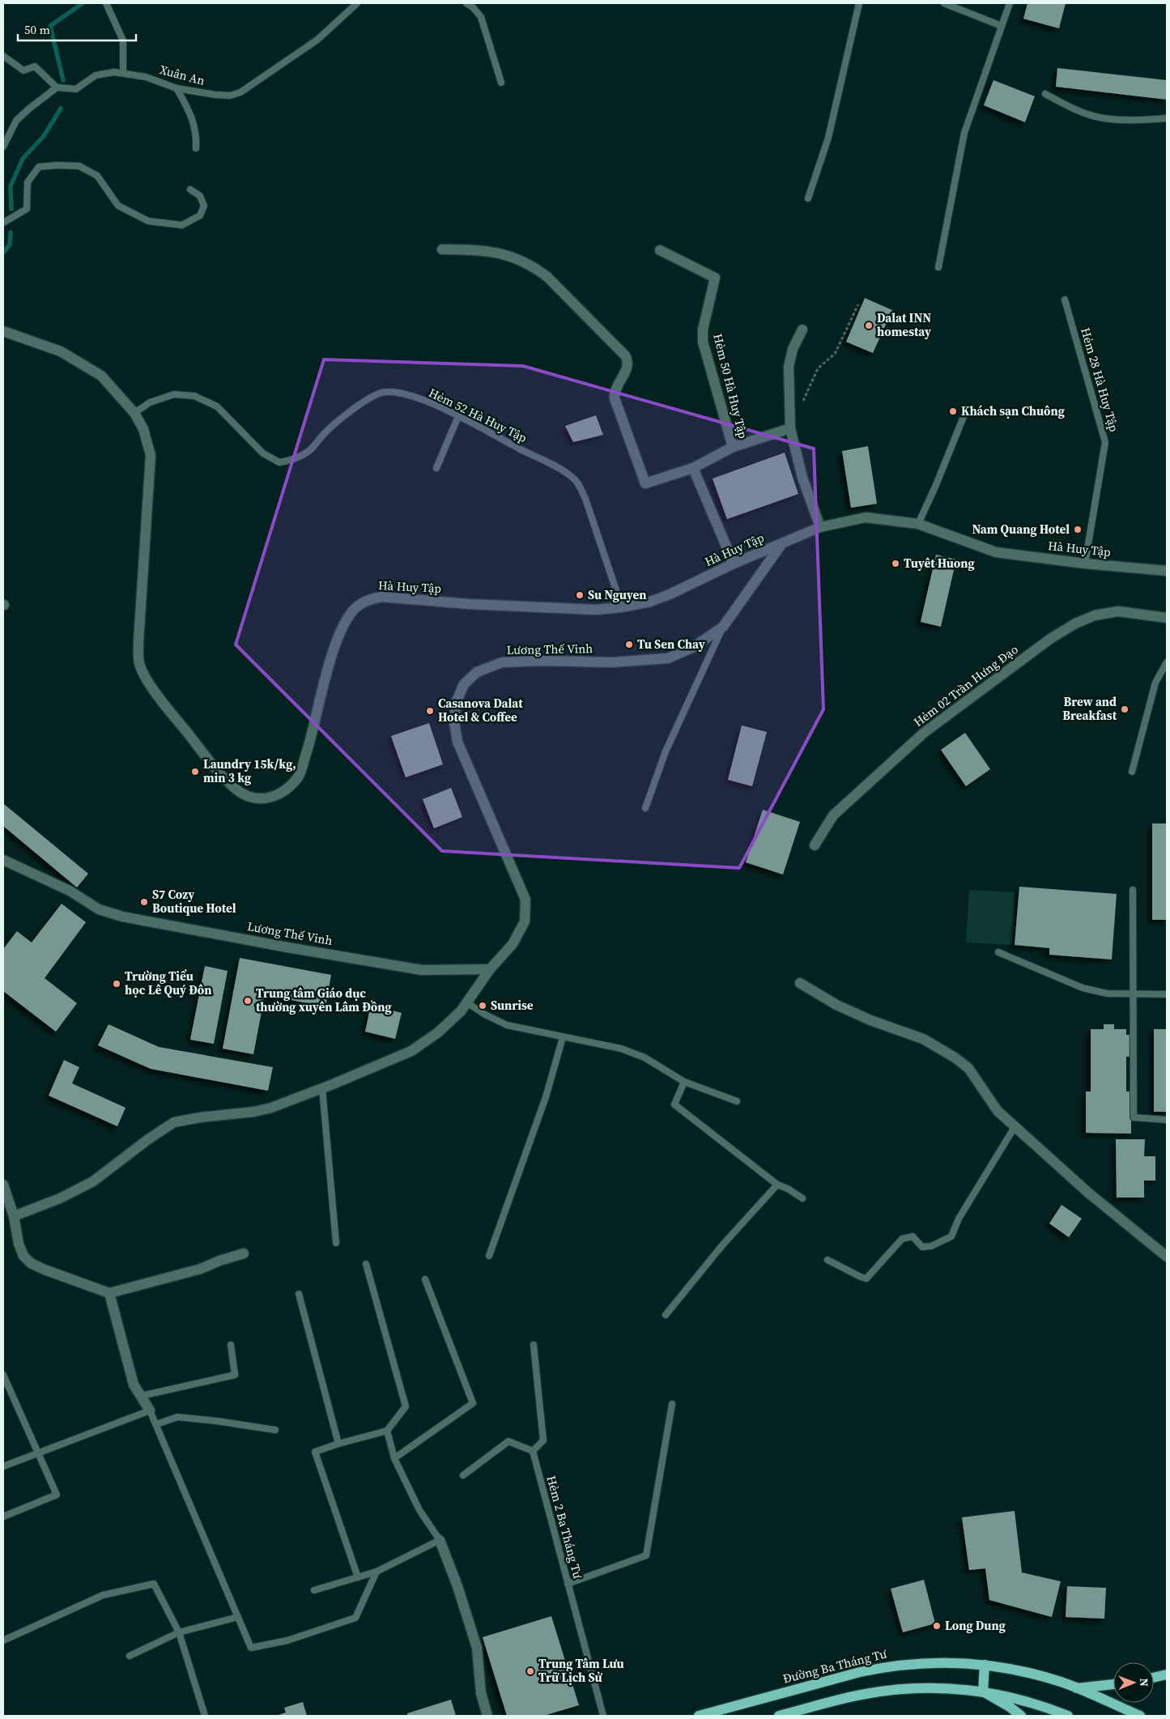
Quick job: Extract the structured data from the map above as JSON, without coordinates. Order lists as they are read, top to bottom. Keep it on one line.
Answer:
{"streets":{"main road":["Đường Ba Tháng Tư"],"street":["Hẻm 50 Hà Huy Tập","Hà Huy Tập","Lương Thế Vinh","Hẻm 02 Trần Hưng Đạo"],"lane":["Xuân An","Hẻm 28 Hà Huy Tập","Hẻm 52 Hà Huy Tập","Hẻm 2 Ba Tháng Tư"]},"crossings":[["Hẻm 28 Hà Huy Tập","Hà Huy Tập"],["Hẻm 52 Hà Huy Tập","Hà Huy Tập"],["Hà Huy Tập","Lương Thế Vinh"]],"places":["Dalat INN homestay","Khách sạn Chuông","Nam Quang Hotel","Tuyêt Huong","Su Nguyen","Tu Sen Chay","Brew and Breakfast","Casanova Dalat Hotel & Coffee","Laundry 15k/kg, min 3 kg","S7 Cozy Boutique Hotel","Trường Tiểu học Lê Quý Đôn","Trung tâm Giáo dục thường xuyên Lâm Đồng","Sunrise","Long Dung","Trung Tâm Lưu Trữ Lịch Sử"],"scale_bar":"50 m","north":"right"}
